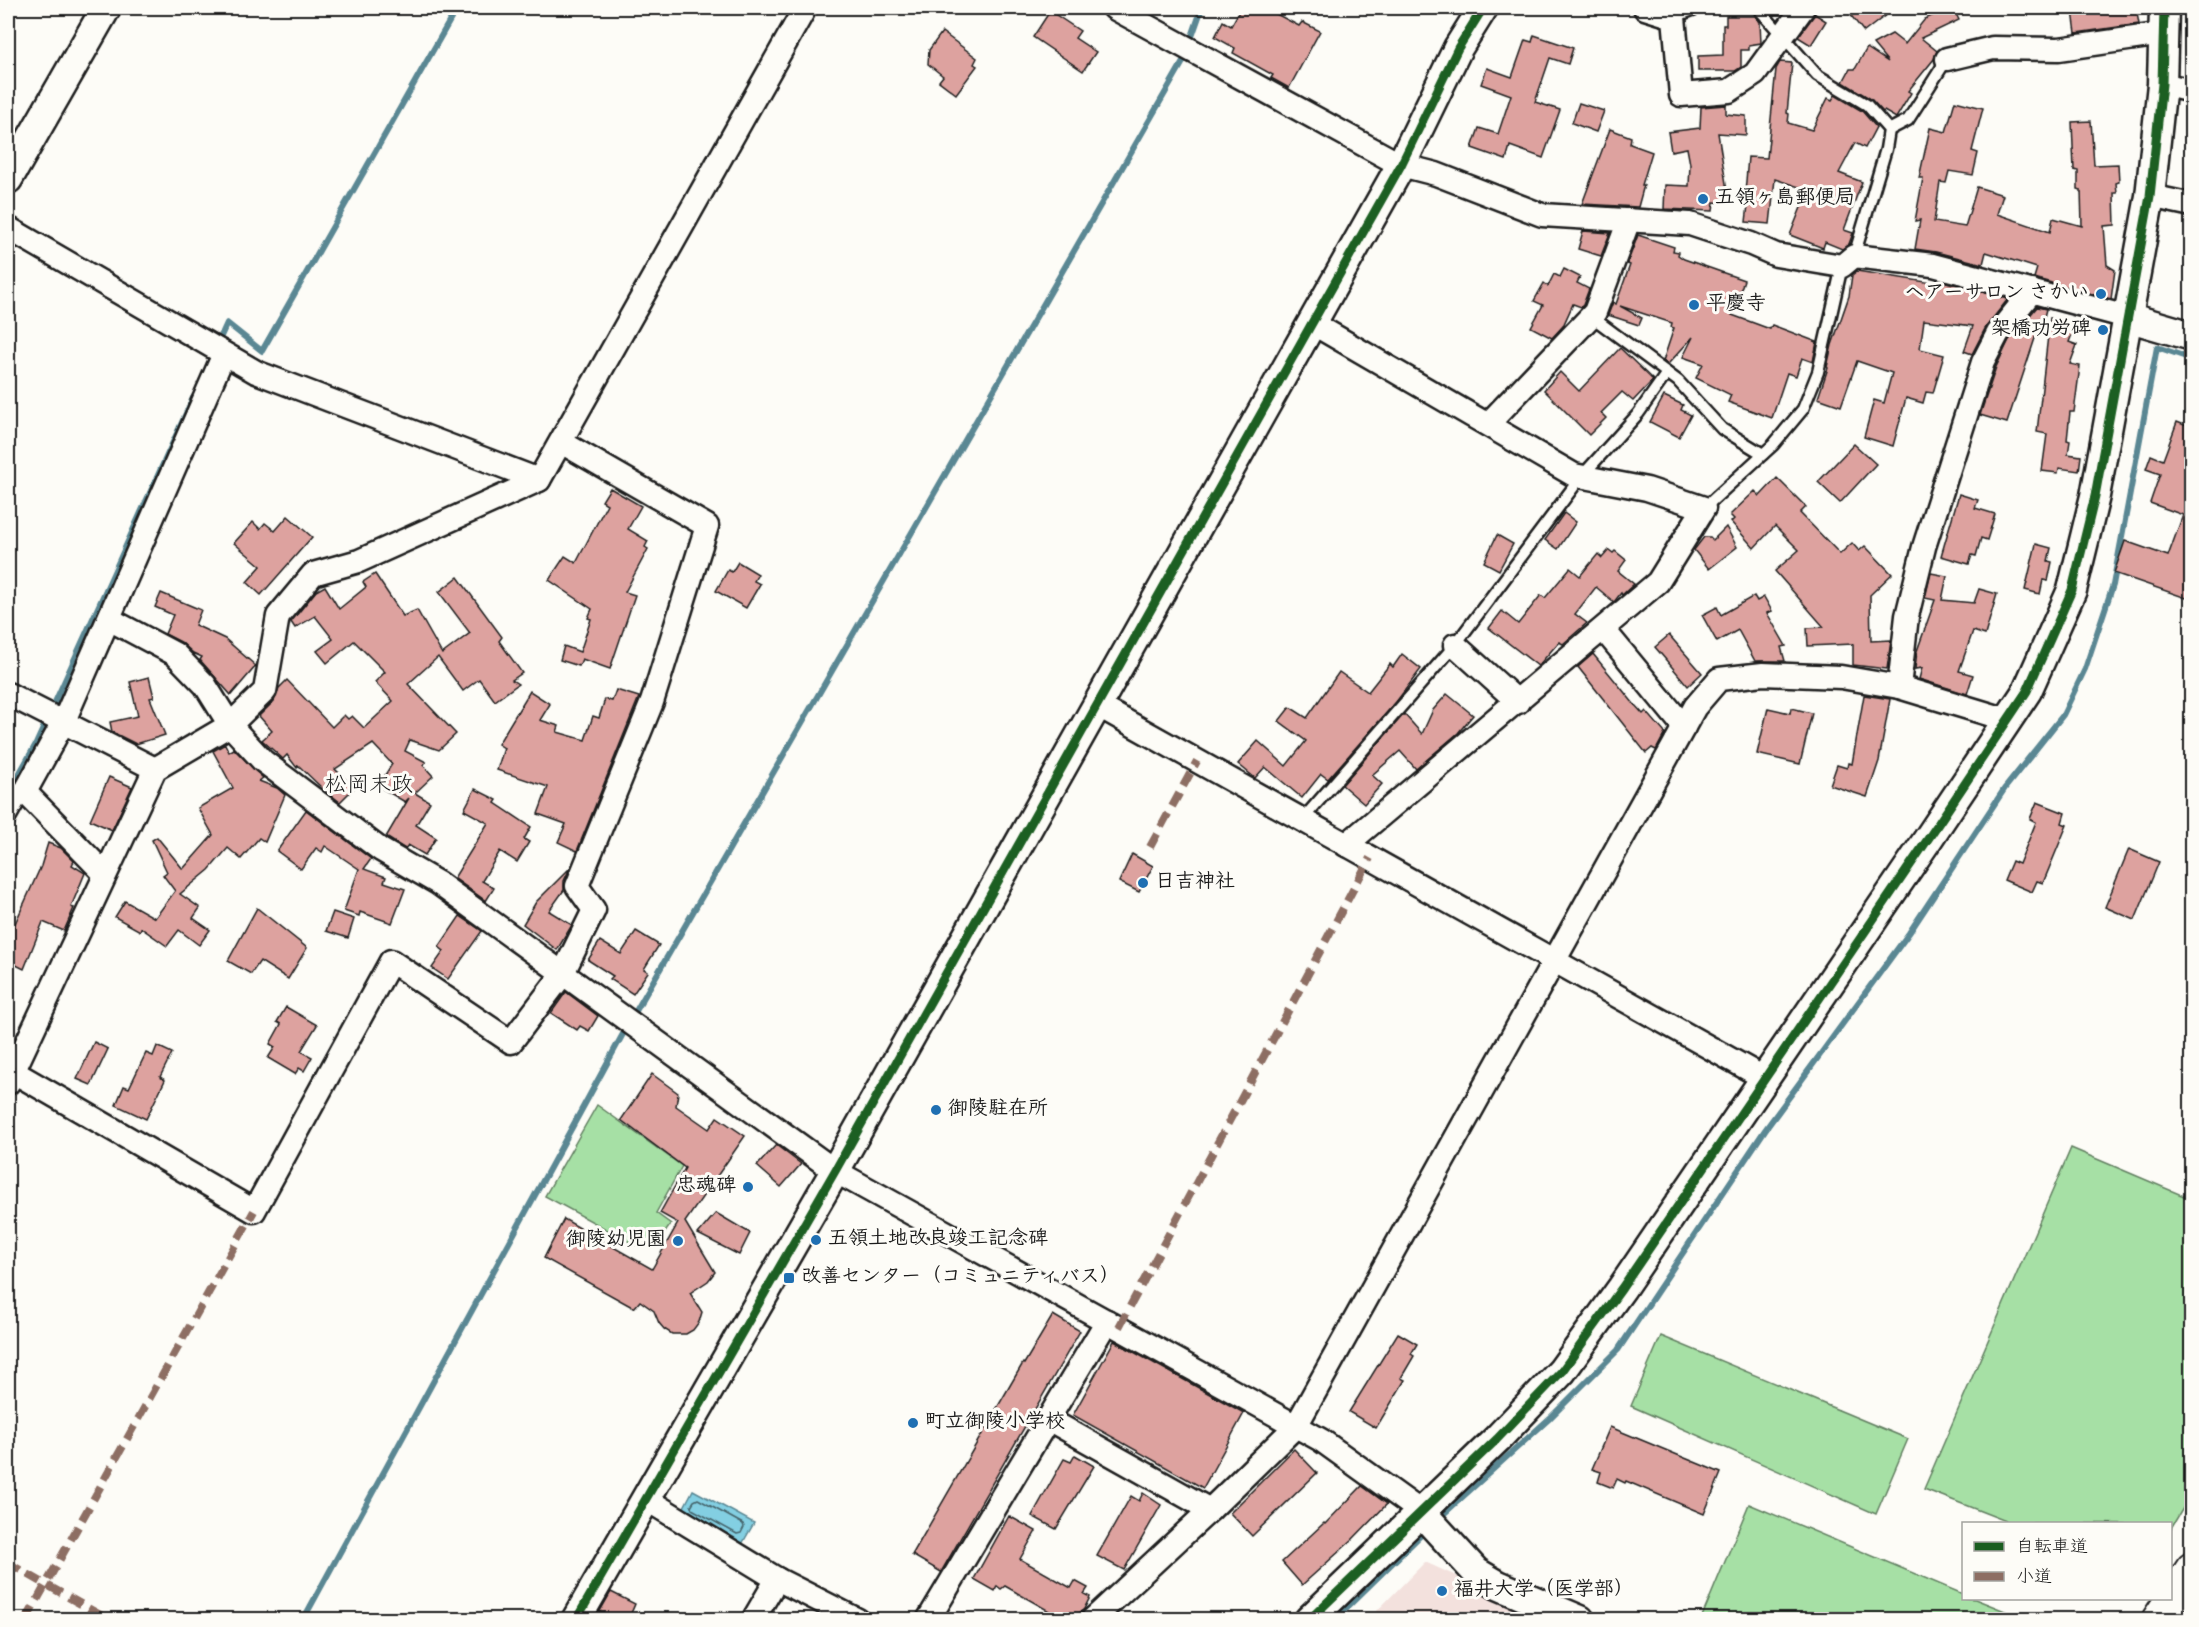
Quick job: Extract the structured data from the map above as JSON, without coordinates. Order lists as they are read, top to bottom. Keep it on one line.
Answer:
{"districts":["松岡末政"],"places":{"other":["五領ヶ島郵便局","ヘアーサロン さかい","平慶寺","架橋功労碑","日吉神社","御陵駐在所","忠魂碑","五領土地改良竣工記念碑","御陵幼児園","町立御陵小学校","福井大学（医学部）"],"transit":["改善センター（コミュニティバス）"]},"legend":["自転車道","小道"]}
